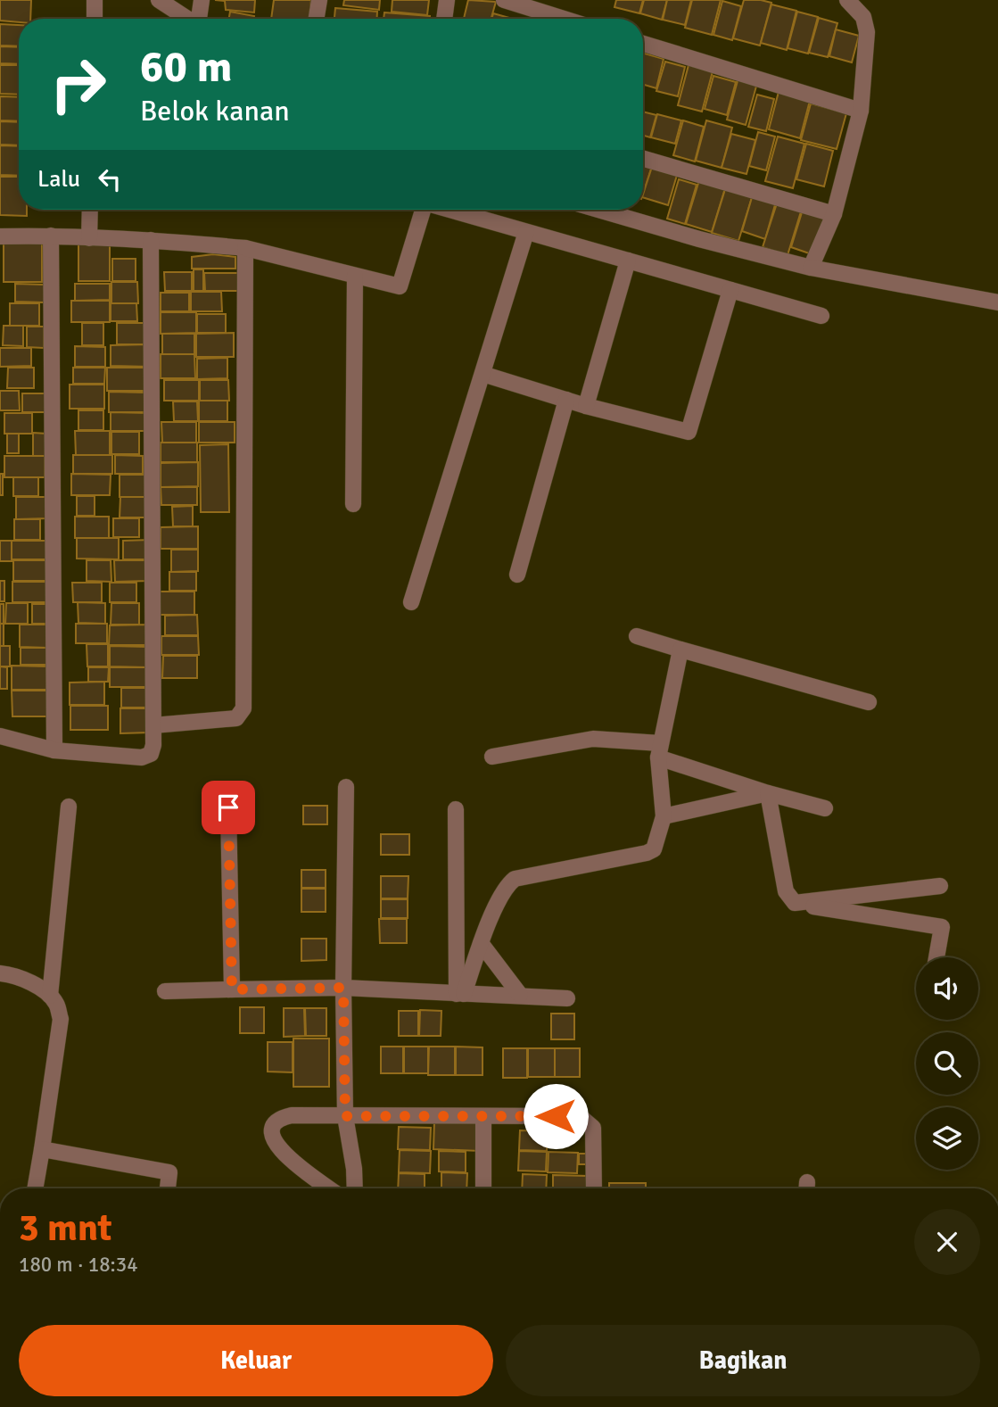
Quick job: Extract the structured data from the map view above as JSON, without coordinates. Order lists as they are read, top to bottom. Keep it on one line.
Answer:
{"page":{"turn":["60 m","Belok kanan"],"then":"Lalu","heading":["3 mnt","180 m · 18:34"],"buttons":["Keluar","Bagikan"]}}
